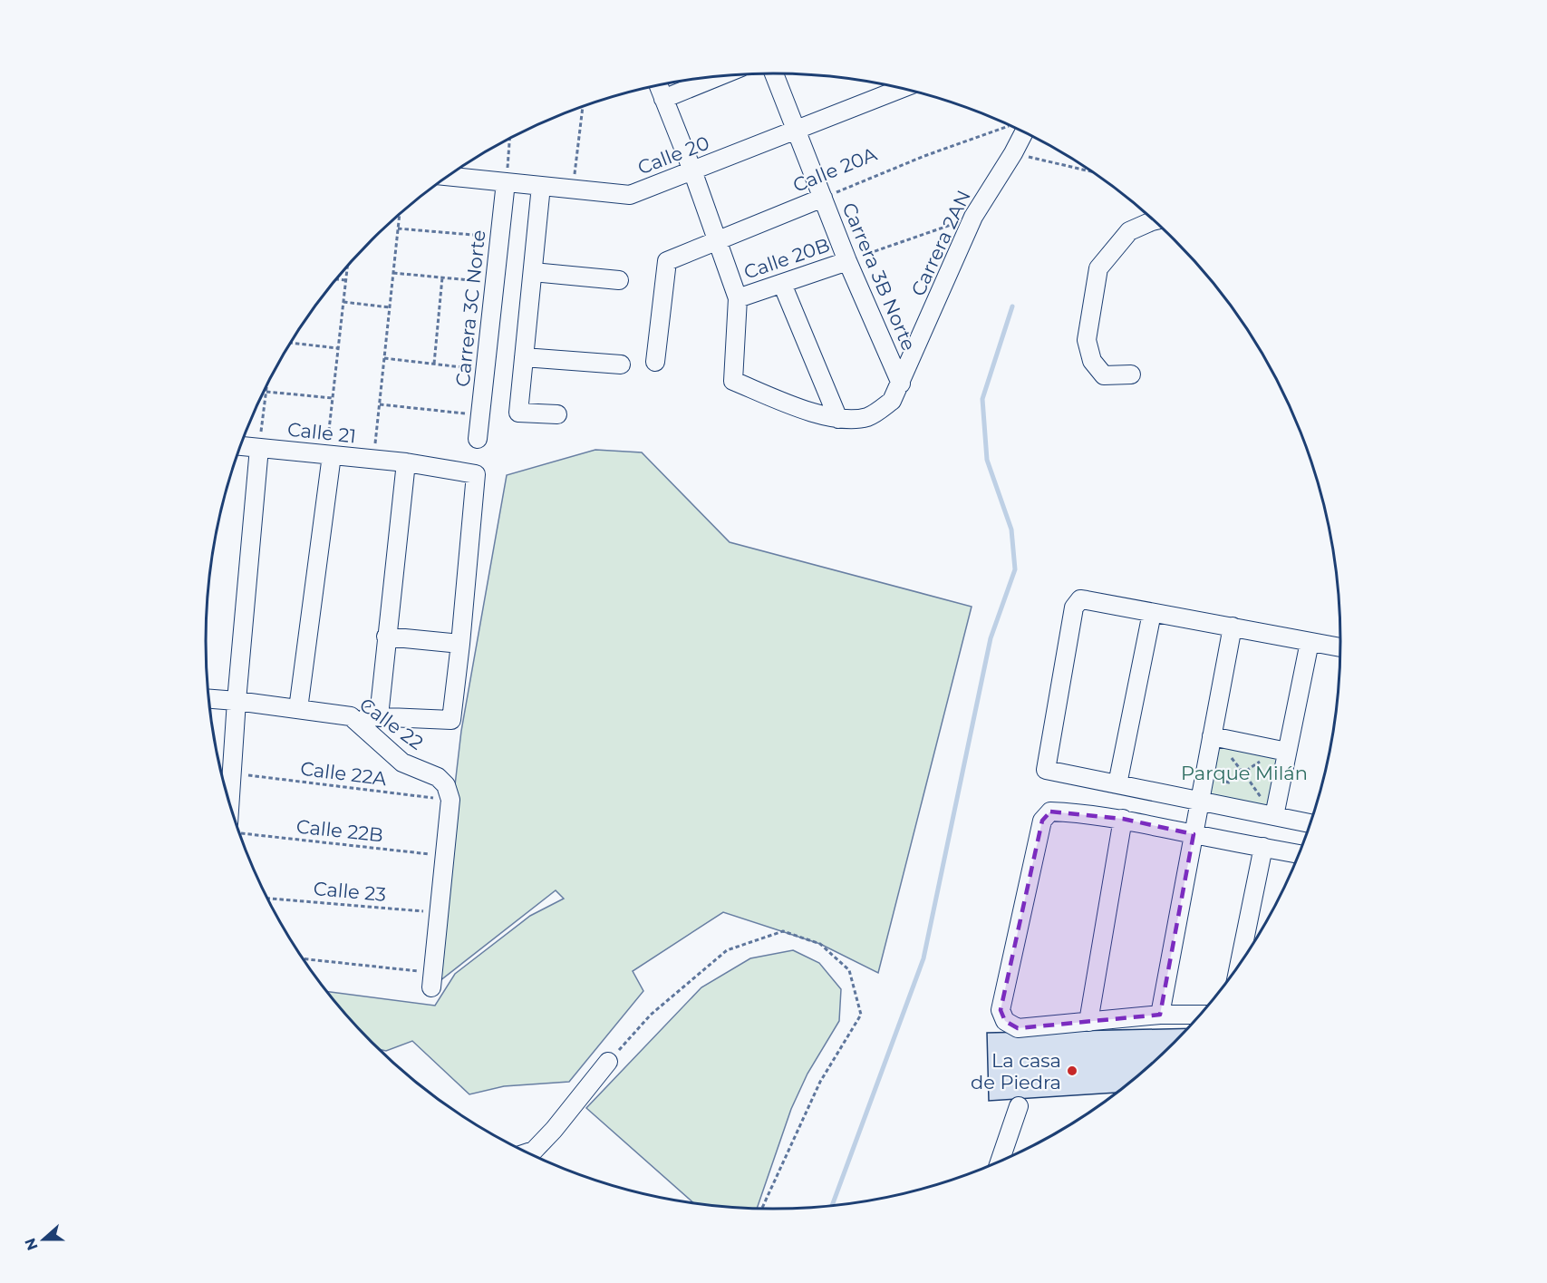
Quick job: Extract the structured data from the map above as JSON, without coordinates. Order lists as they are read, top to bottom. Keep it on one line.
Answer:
{"streets":{"street":["Calle 20","Calle 20A","Carrera 2AN","Calle 20B","Carrera 3B Norte","Carrera 3C Norte","Calle 21","Calle 22"],"path":["Calle 22A","Calle 22B","Calle 23"]},"crossings":[["Calle 20","Carrera 3B Norte"],["Calle 20","Carrera 3C Norte"],["Calle 20A","Carrera 3B Norte"],["Carrera 2AN","Calle 20B"],["Carrera 2AN","Carrera 3B Norte"],["Calle 20B","Carrera 3B Norte"],["Calle 22","Calle 22A"]],"parks":["Parque Milán"],"places":["La casa de Piedra"],"north":"left"}
